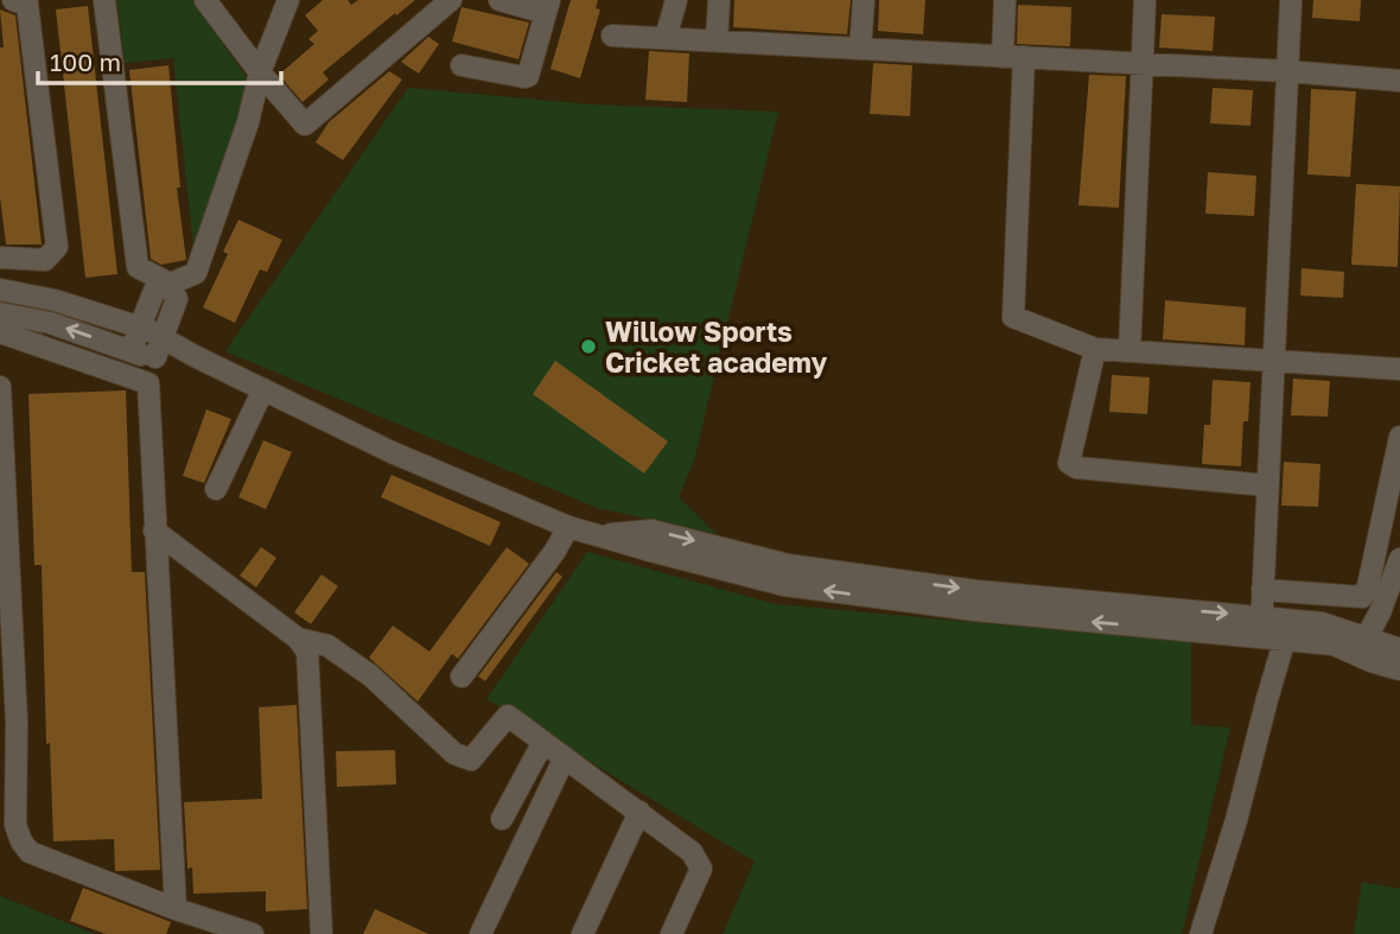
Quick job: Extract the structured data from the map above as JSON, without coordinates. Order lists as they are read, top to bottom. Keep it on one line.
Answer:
{"places":["Willow Sports Cricket academy"],"scale_bar":"100 m"}
